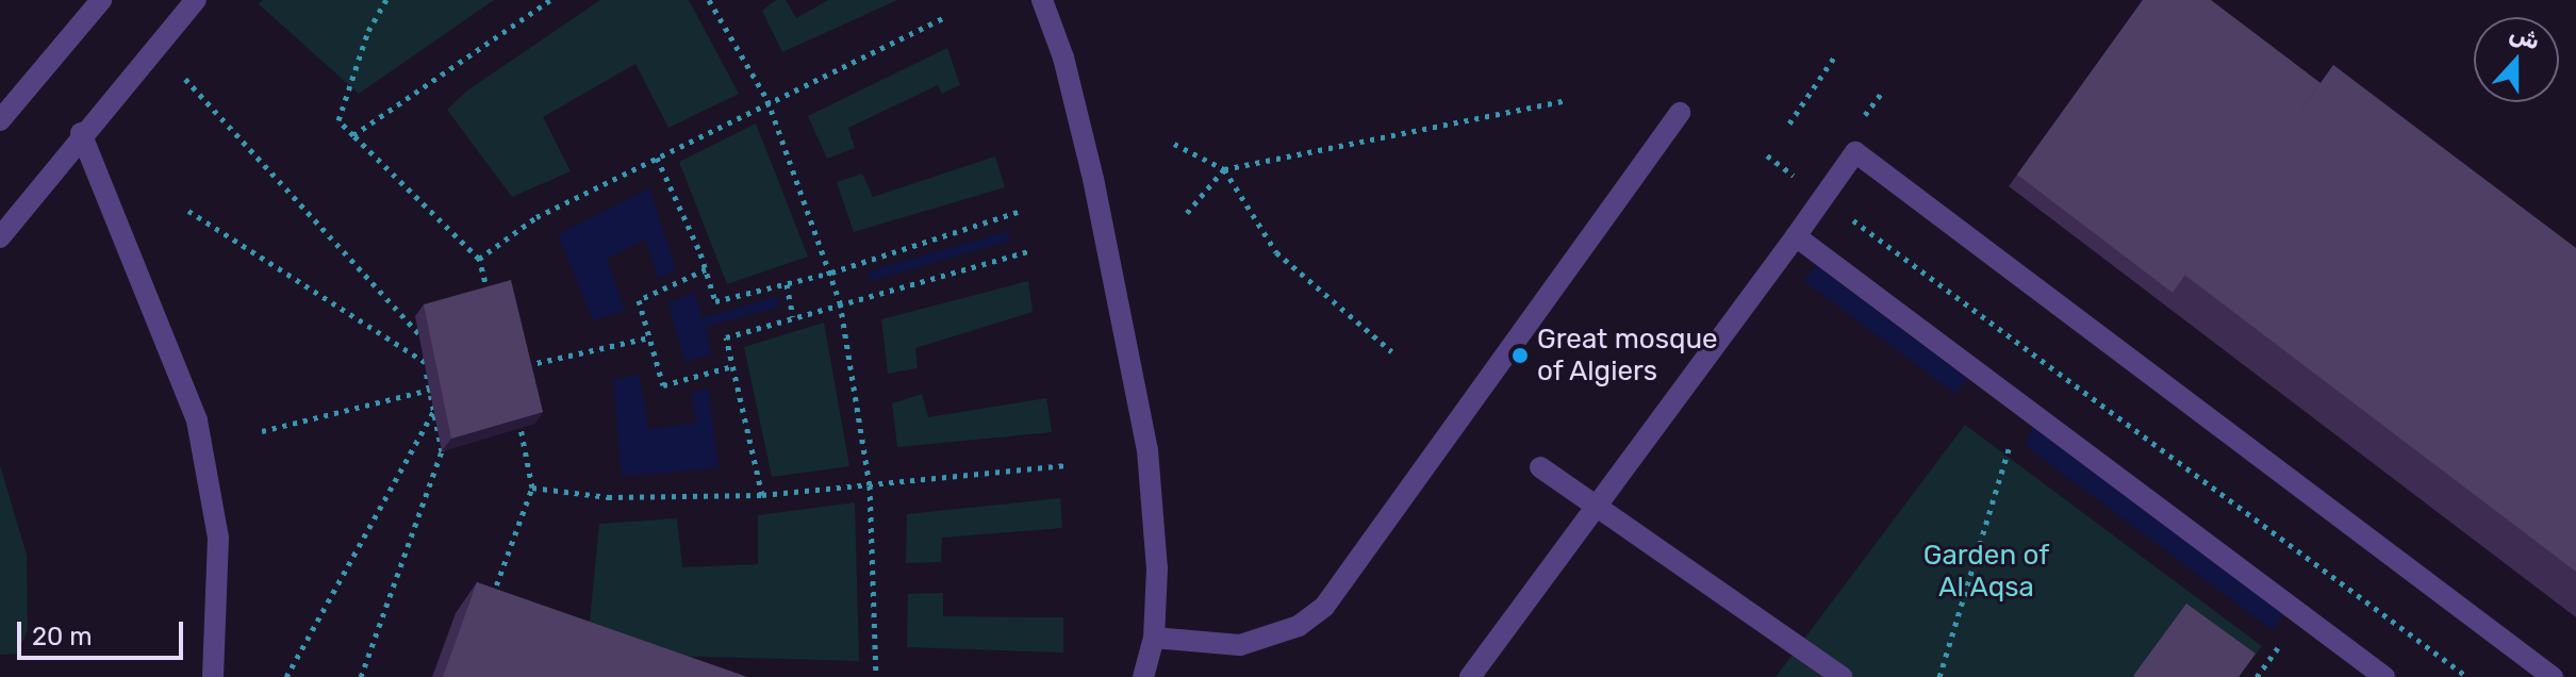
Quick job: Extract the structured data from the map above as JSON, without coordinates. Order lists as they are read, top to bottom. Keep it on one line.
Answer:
{"parks":["Garden of Al Aqsa"],"places":["Great mosque of Algiers"],"scale_bar":"20 m","north":"top"}
